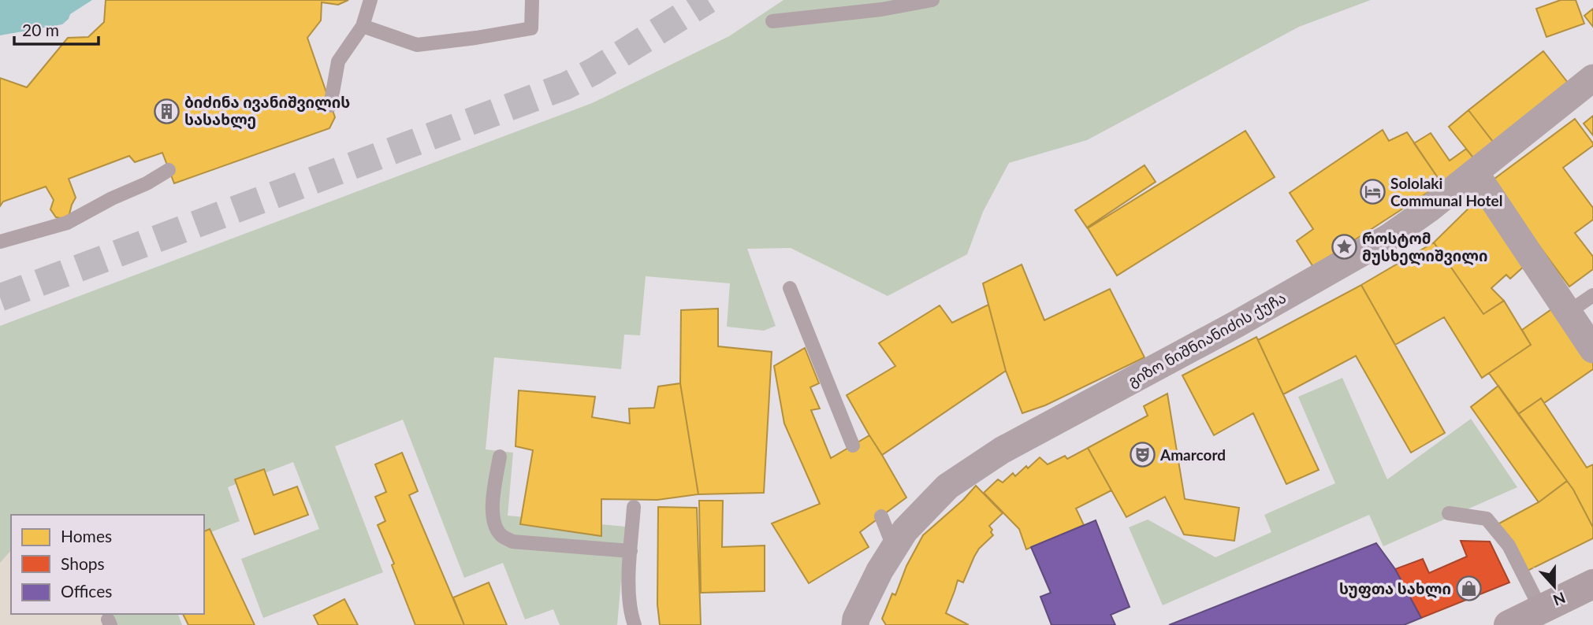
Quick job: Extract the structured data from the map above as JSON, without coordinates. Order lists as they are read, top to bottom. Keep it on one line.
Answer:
{"streets":{"street":["გიზო ნიშნიანიძის ქუჩა"]},"places":{"building":["ბიძინა ივანიშვილის სასახლე"],"hotel":["Sololaki Communal Hotel"],"place":["როსტომ მუსხელიშვილი"],"theatre":["Amarcord"],"shop":["სუფთა სახლი"]},"legend":["Homes","Shops","Offices"],"scale_bar":"20 m","north":"bottom"}
